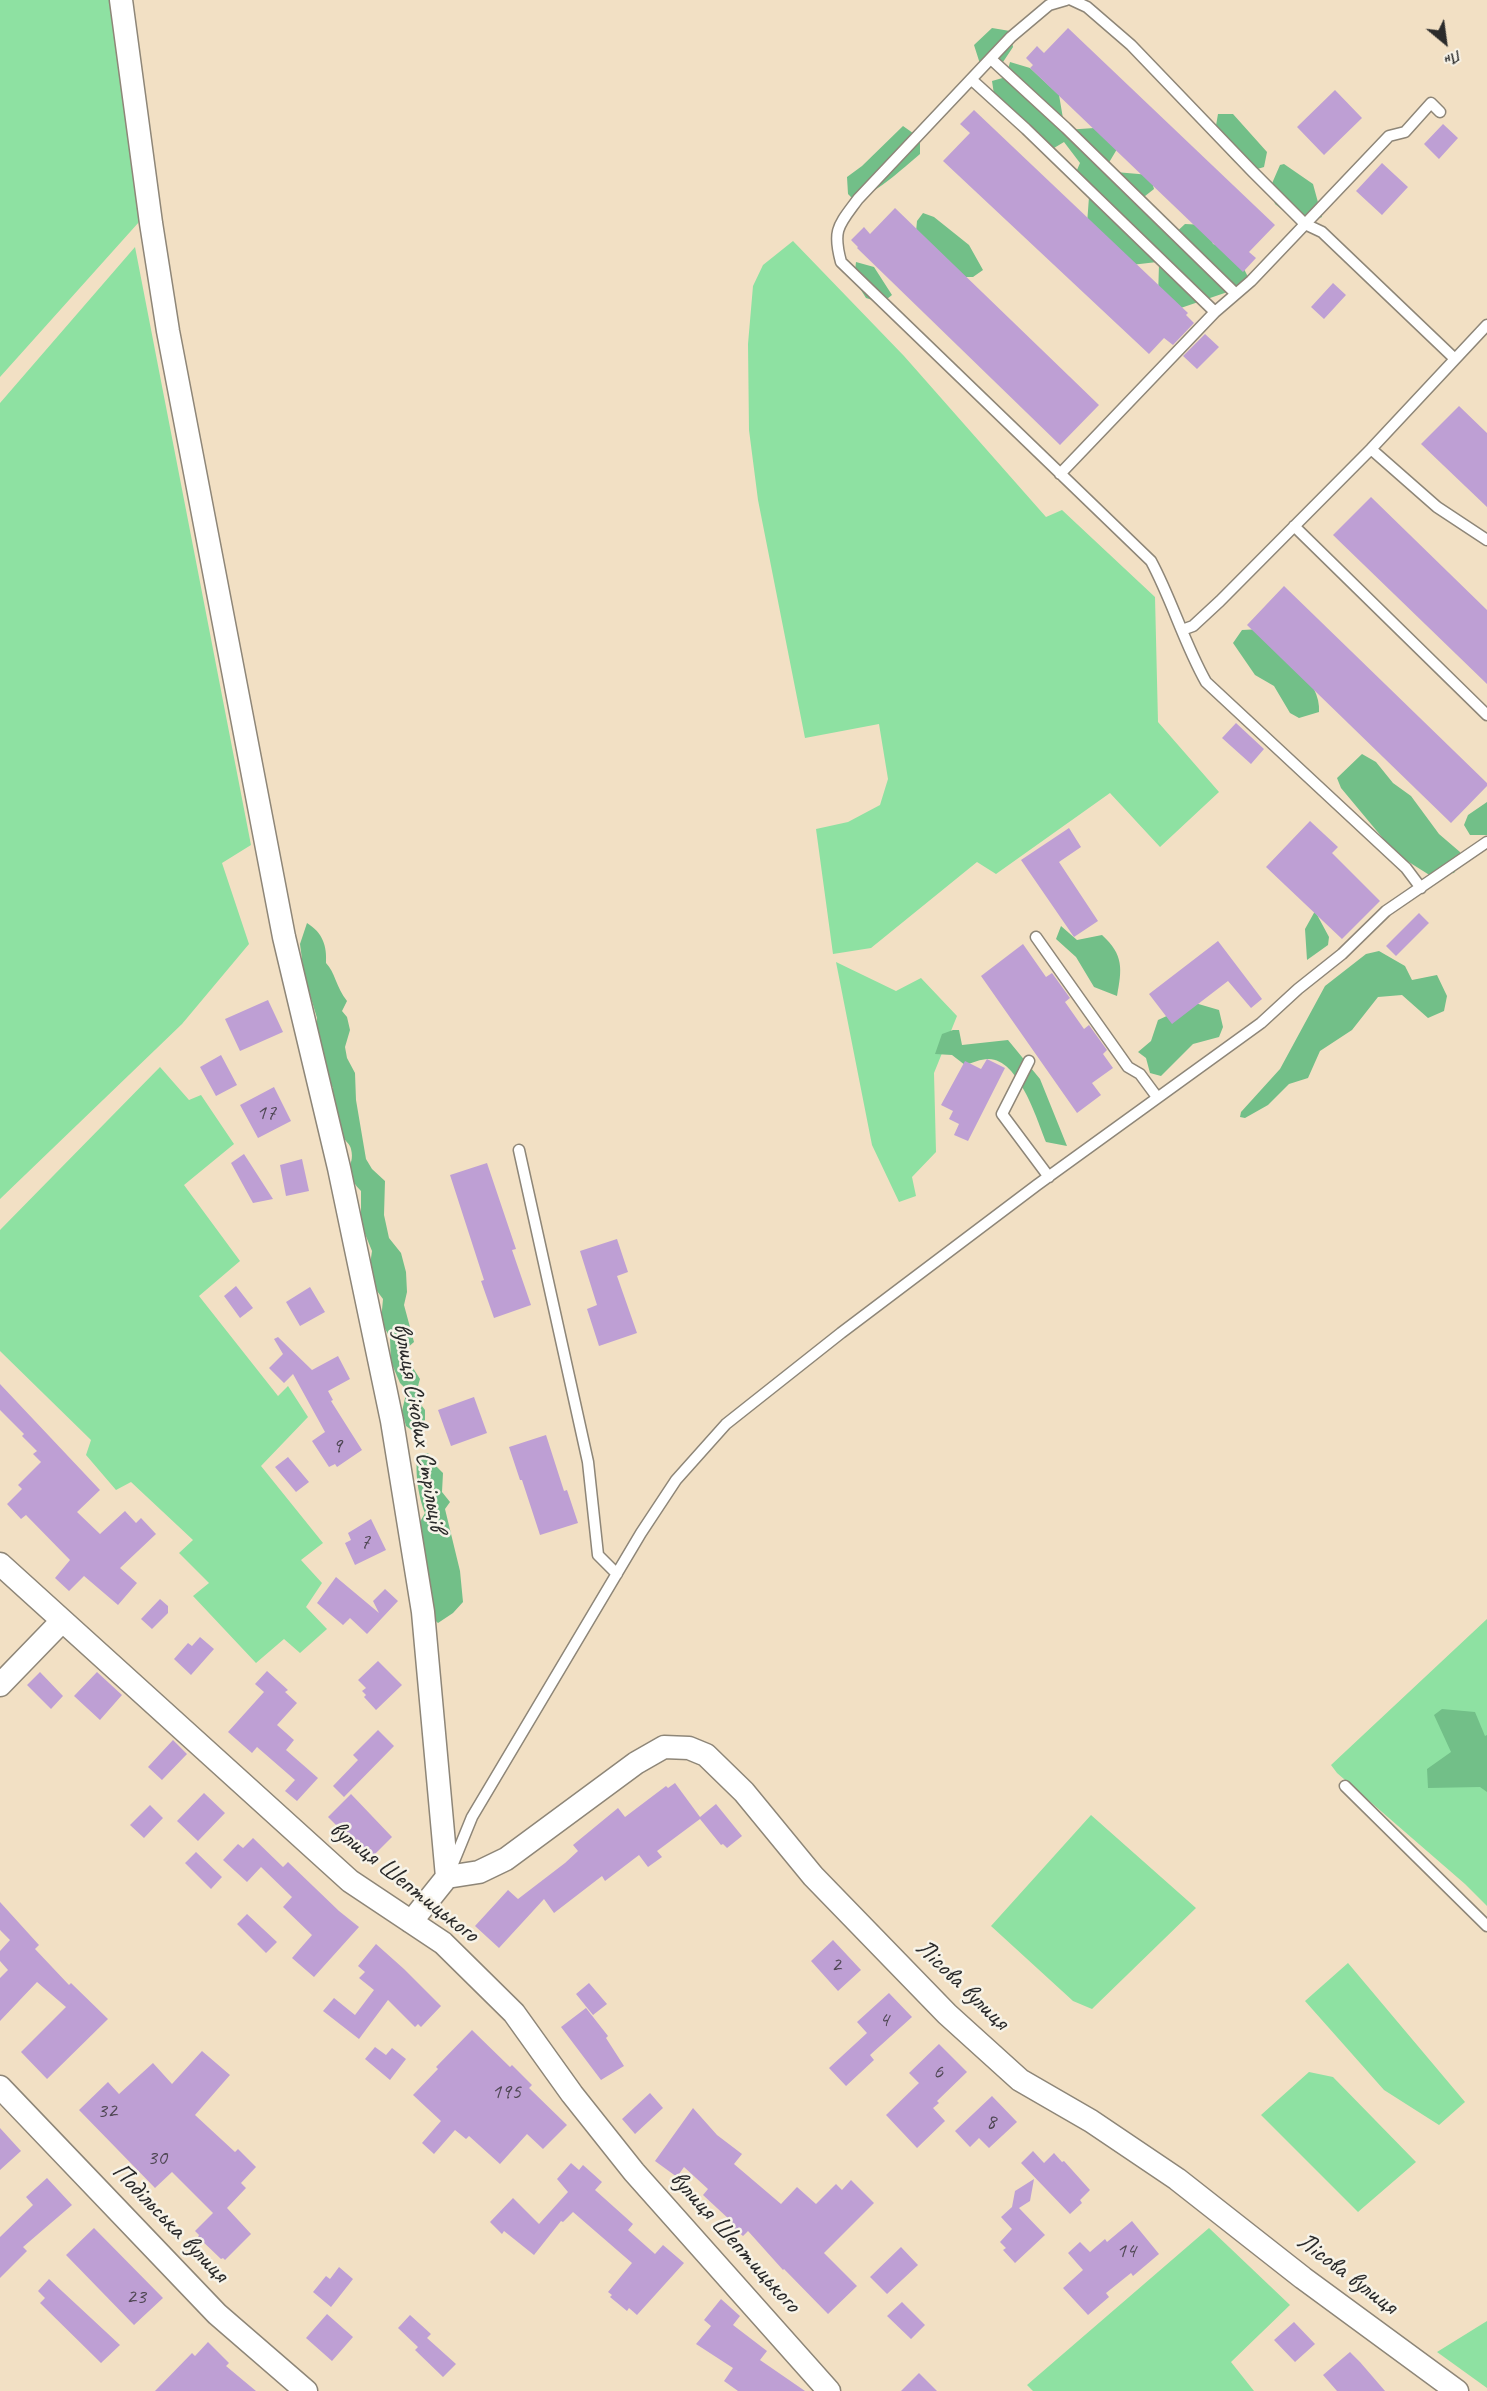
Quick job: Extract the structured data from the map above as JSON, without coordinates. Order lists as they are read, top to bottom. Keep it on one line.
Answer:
{"streets":{"street":["вулиця Січових Стрільців","вулиця Шептицького","Лісова вулиця","Подільська вулиця"]},"crossings":[["вулиця Січових Стрільців","Лісова вулиця"]],"house_numbers":["17","9","7","2","4","6","195","32","8","30","14","23"],"north":"bottom right"}
